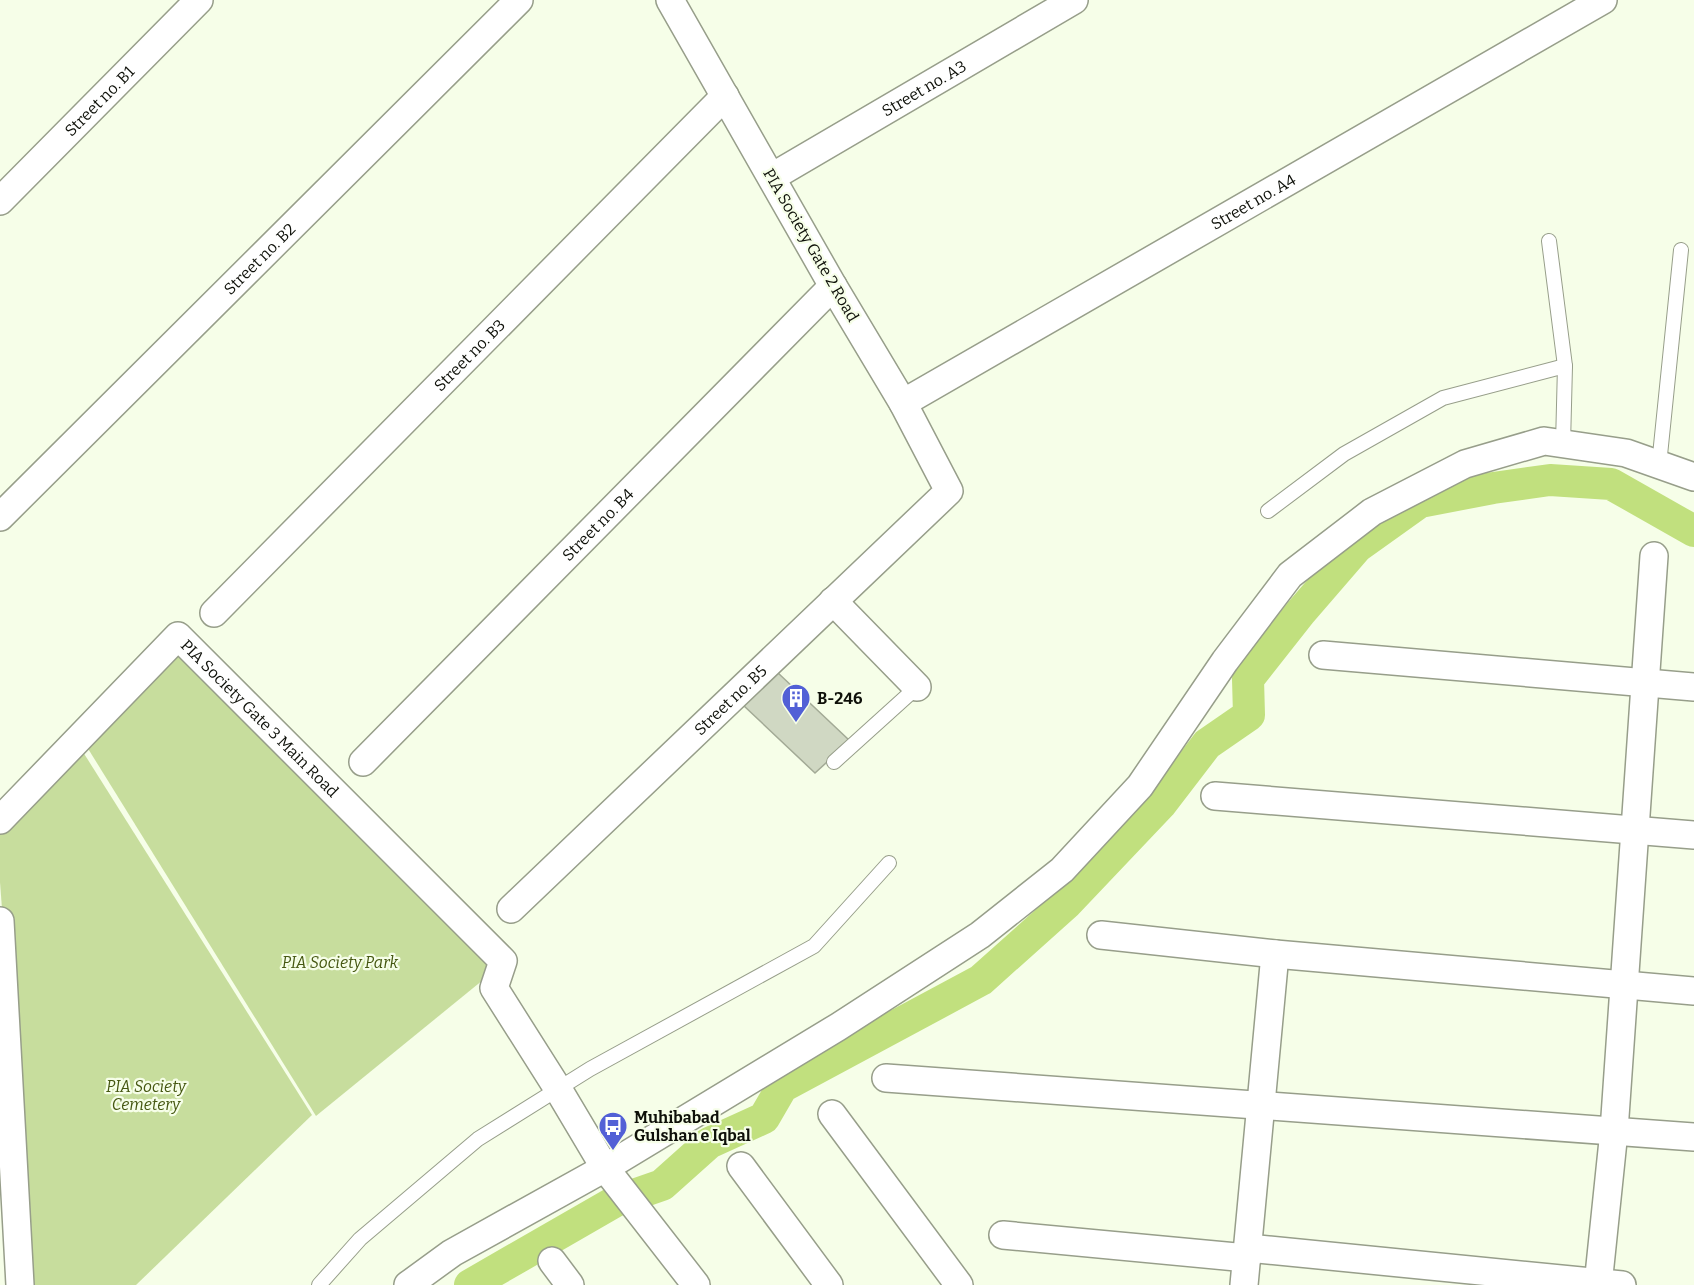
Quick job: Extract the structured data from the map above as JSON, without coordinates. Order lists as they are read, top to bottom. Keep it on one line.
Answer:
{"streets":{"street":["Street no. A3","Street no. B1","Street no. A4","PIA Society Gate 2 Road","Street no. B2","Street no. B3","Street no. B4","Street no. B5","PIA Society Gate 3 Main Road"]},"crossings":[["Street no. A3","PIA Society Gate 2 Road"],["Street no. A4","PIA Society Gate 2 Road"],["PIA Society Gate 2 Road","Street no. B3"],["PIA Society Gate 2 Road","Street no. B4"],["PIA Society Gate 2 Road","Street no. B5"]],"parks":["PIA Society Park","PIA Society Cemetery"],"places":{"building":["B-246"],"bus stop":["Muhibabad Gulshan e Iqbal"]}}
